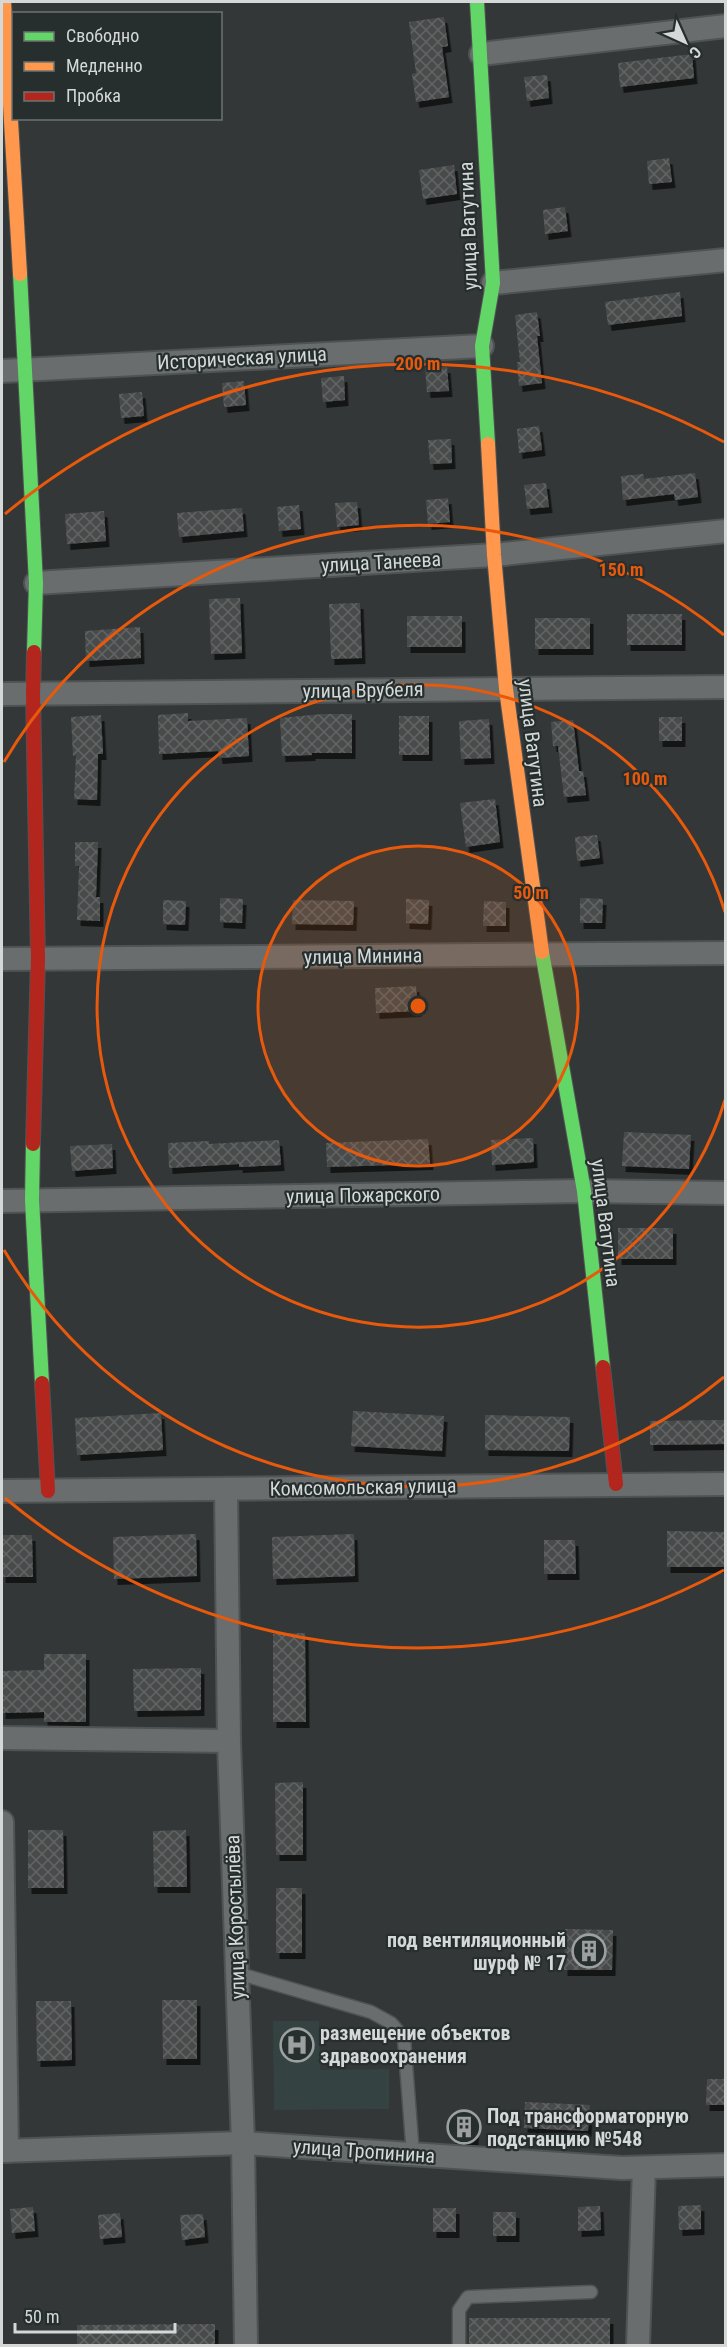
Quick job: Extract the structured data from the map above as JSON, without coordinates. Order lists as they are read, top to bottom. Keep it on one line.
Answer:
{"streets":{"street":["улица Ватутина","Историческая улица","улица Танеева","улица Врубеля","улица Минина","улица Пожарского","Комсомольская улица","улица Коростылёва","улица Тропинина"]},"crossings":[["улица Ватутина","Историческая улица"],["улица Ватутина","улица Танеева"],["улица Ватутина","улица Врубеля"],["улица Ватутина","улица Минина"],["улица Ватутина","улица Пожарского"],["улица Ватутина","Комсомольская улица"],["Комсомольская улица","улица Коростылёва"],["улица Коростылёва","улица Тропинина"]],"places":{"building":["под вентиляционный шурф № 17","Под трансформаторную подстанцию №548"],"hospital":["размещение объектов здравоохранения"]},"legend":["Свободно","Медленно","Пробка"],"scale_bar":"50 m","north":"bottom right","rings":["200 m","150 m","100 m","50 m"]}
